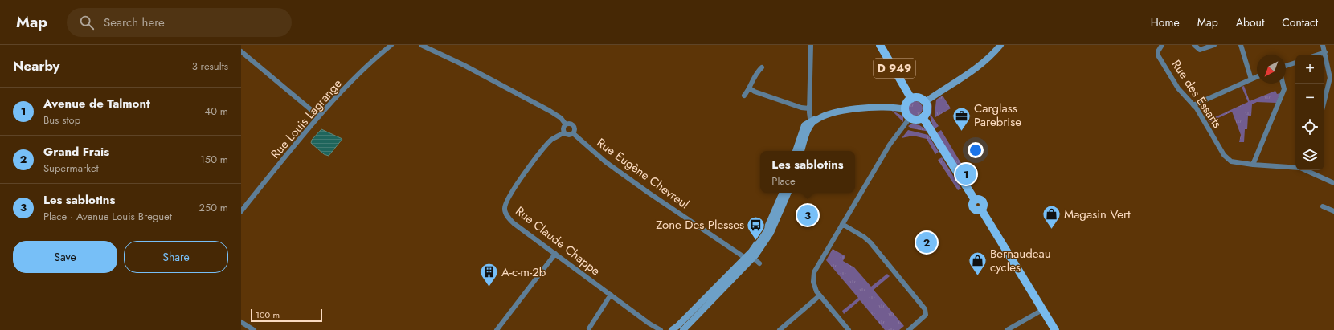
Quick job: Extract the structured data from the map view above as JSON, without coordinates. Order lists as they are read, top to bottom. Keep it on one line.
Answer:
{"streets":{"main road":["D 949"],"street":["Rue des Essarts","Rue Louis Lagrange","Rue Eugène Chevreul","Rue Claude Chappe"]},"crossings":[["Rue Eugène Chevreul","Rue Claude Chappe"]],"places":{"office":["Carglass Parebrise"],"shop":["Magasin Vert","Bernaudeau cycles"],"bus stop":["Zone Des Plesses"],"building":["A-c-m-2b"]},"scale_bar":"100 m","north":"bottom left","page":{"header":"Map","search":"Search here","nav":["Home","Map","About","Contact"],"heading":["Nearby","3 results"],"map_buttons":["+","−"],"list":[{"mark":"1","name":"Avenue de Talmont","note":"Bus stop","value":"40 m"},{"mark":"2","name":"Grand Frais","note":"Supermarket","value":"150 m"},{"mark":"3","name":"Les sablotins","note":"Place · Avenue Louis Breguet","value":"250 m"}],"popup":["Les sablotins","Place"],"pins":["1","3","2"],"buttons":["Save","Share"],"scale":"100 m"}}
